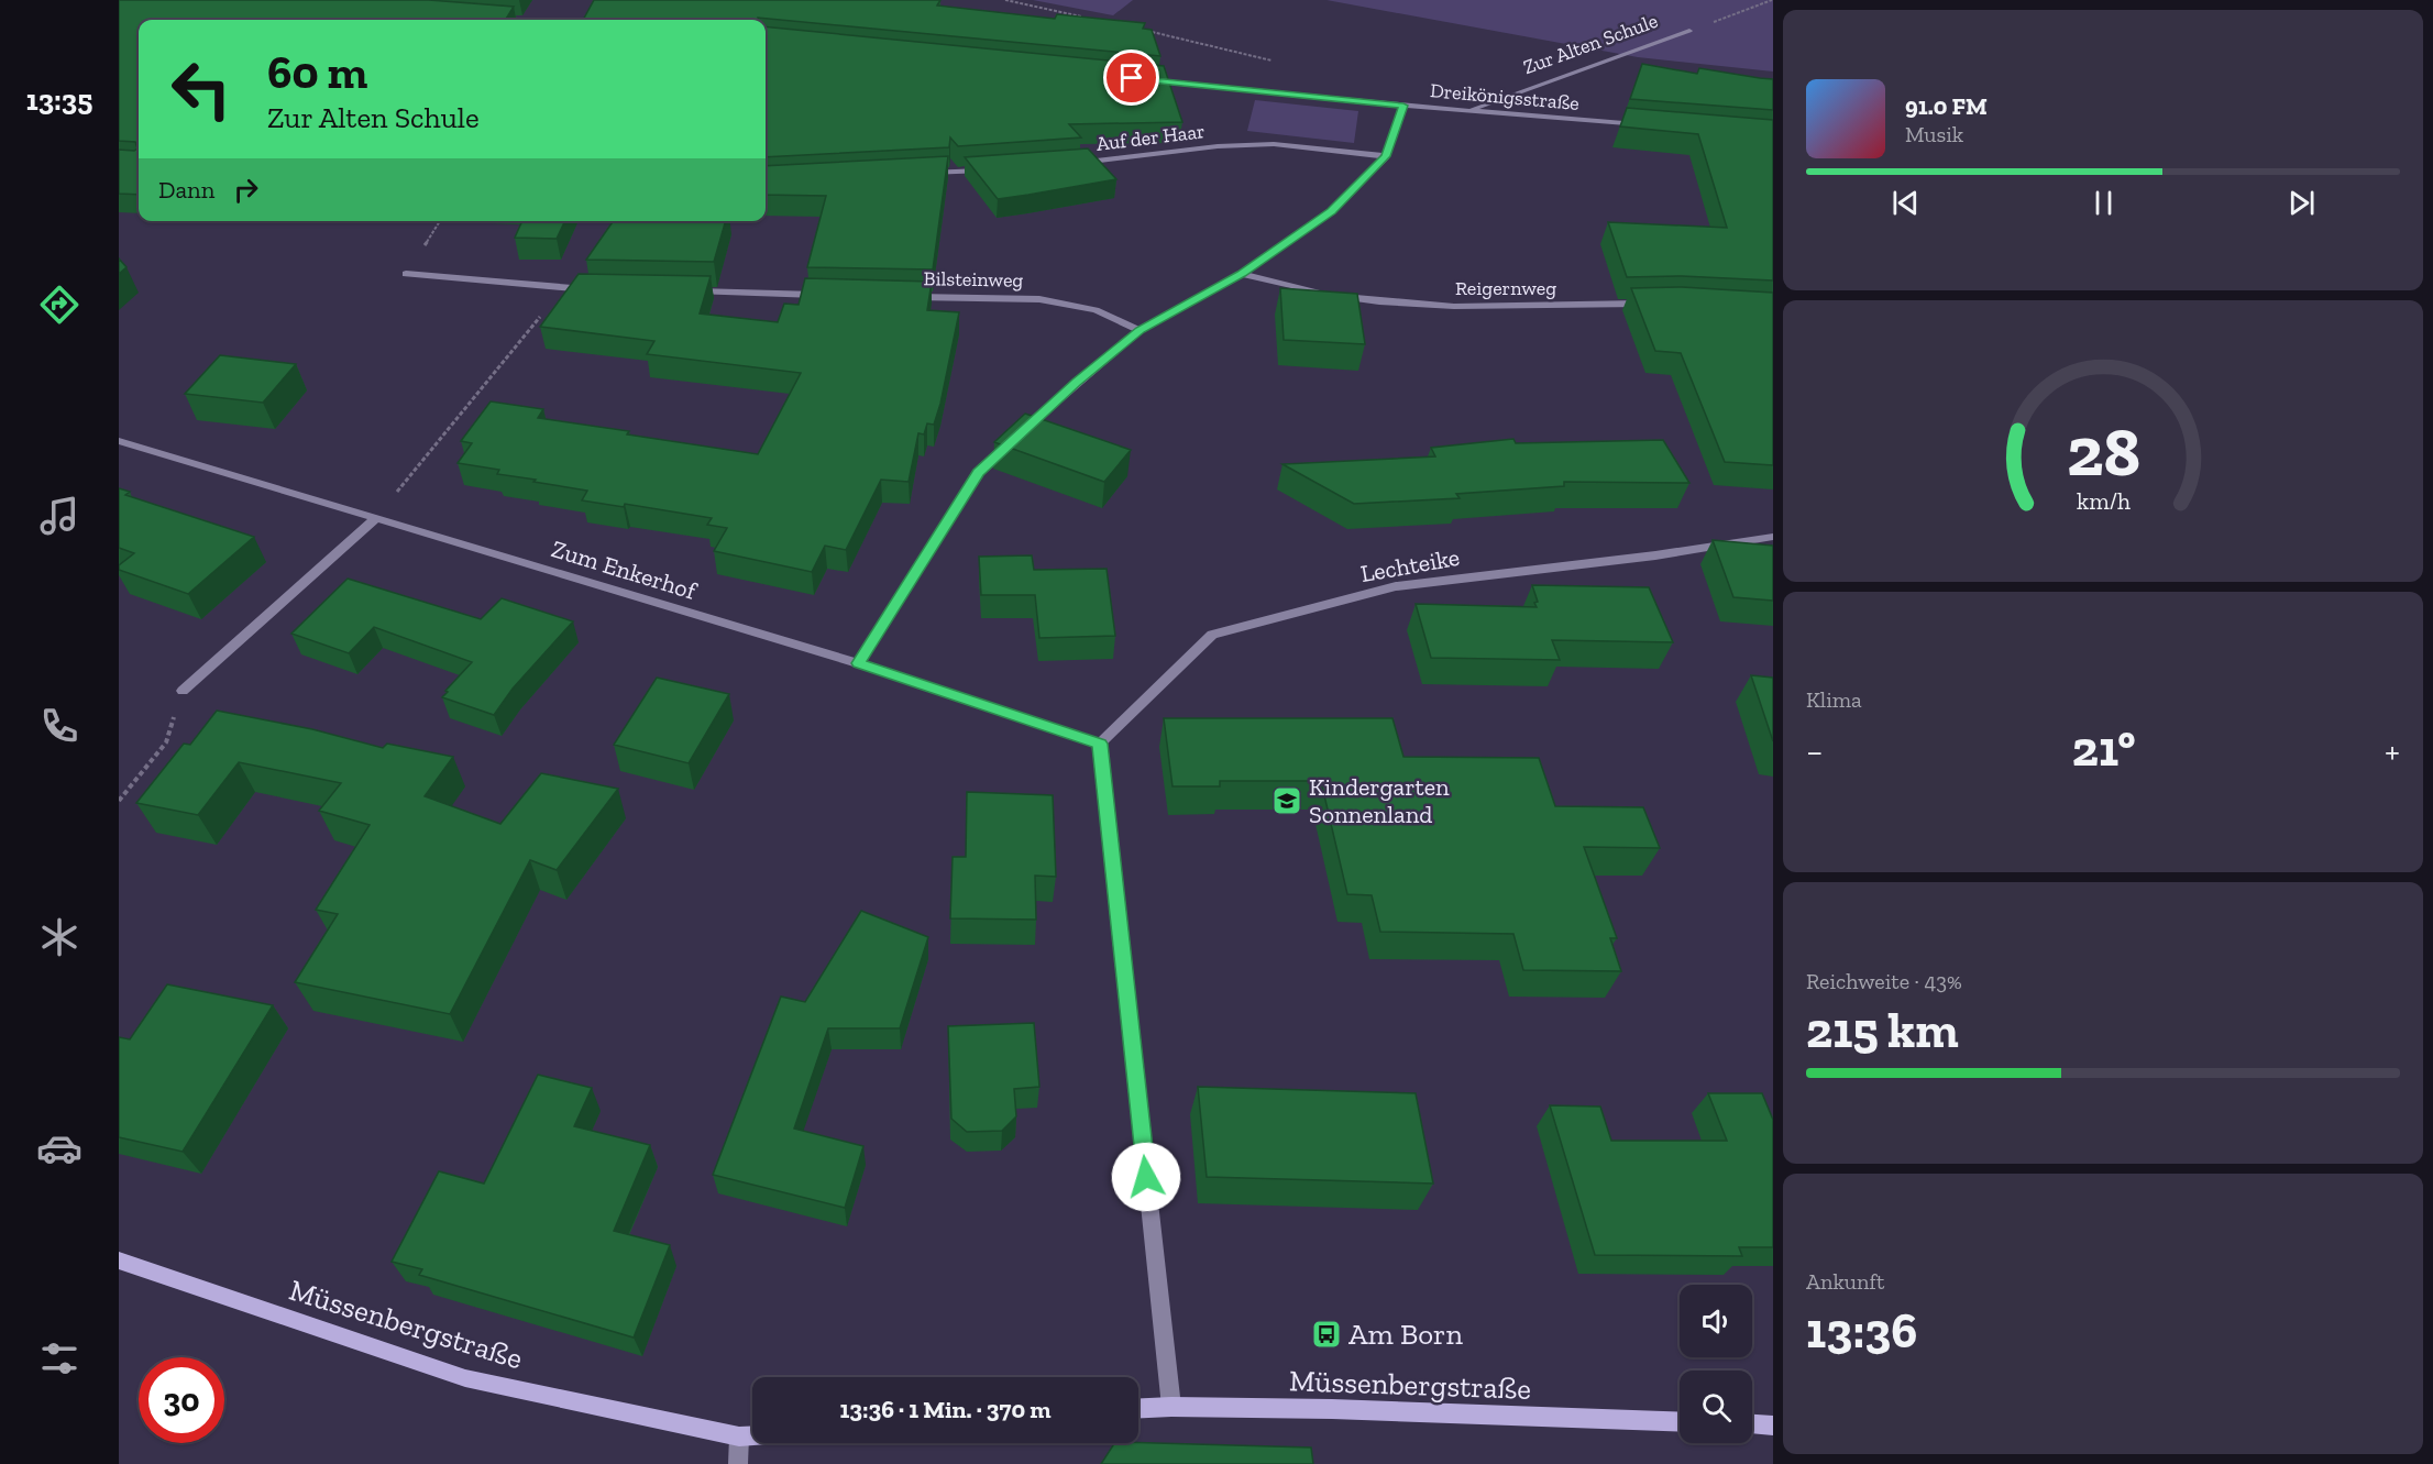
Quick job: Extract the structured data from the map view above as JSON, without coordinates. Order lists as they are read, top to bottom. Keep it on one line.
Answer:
{"streets":{"main road":["Müssenbergstraße"],"street":["Zur Alten Schule","Dreikönigsstraße","Auf der Haar","Bilsteinweg","Reigernweg","Lechteike","Zum Enkerhof"]},"crossings":[["Zur Alten Schule","Dreikönigsstraße"]],"places":{"school or university":["Kindergarten Sonnenland"],"bus stop":["Am Born"]},"page":{"tabs":"13:35","turn":["60 m","Zur Alten Schule"],"song":["91.0 FM","Musik"],"then":"Dann","tile":["Klima",["Reichweite · 43%","215 km"],["Ankunft","13:36"]],"heat":["−","21°","+"],"limit":"30","trip":"13:36 · 1 Min. · 370 m","gauge":["28","km/h"]}}
